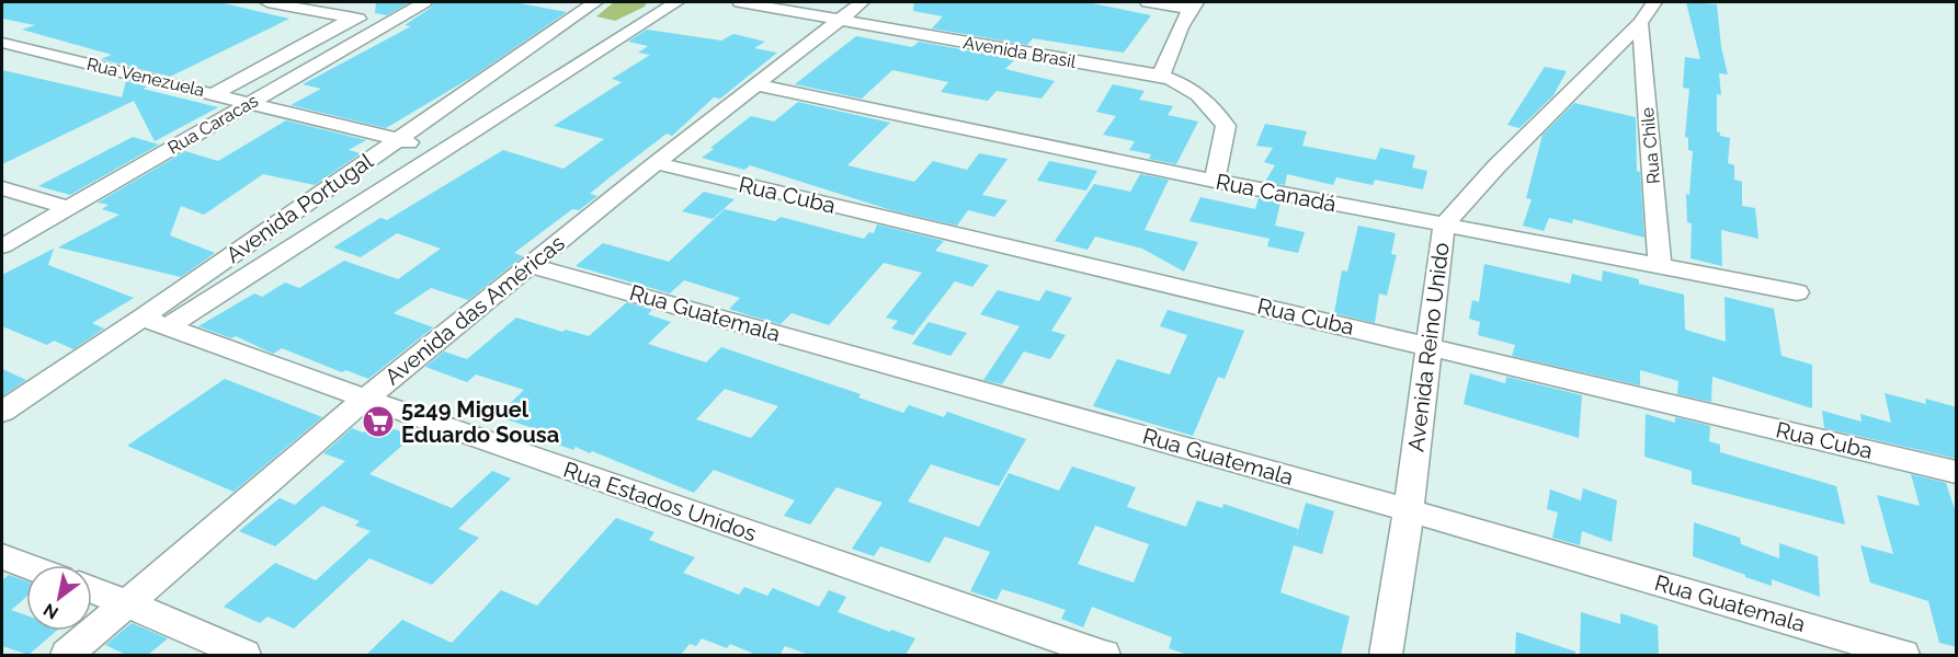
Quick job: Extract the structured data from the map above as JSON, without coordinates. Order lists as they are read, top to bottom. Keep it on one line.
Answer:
{"streets":{"street":["Avenida Brasil","Rua Venezuela","Rua Caracas","Rua Chile","Rua Canadá","Rua Cuba","Avenida Portugal","Avenida das Américas","Rua Guatemala","Avenida Reino Unido","Rua Estados Unidos"]},"crossings":[["Avenida Brasil","Rua Canadá"],["Avenida Brasil","Avenida das Américas"],["Rua Venezuela","Rua Caracas"],["Rua Venezuela","Avenida Portugal"],["Rua Chile","Rua Canadá"],["Rua Chile","Avenida Reino Unido"],["Rua Canadá","Avenida das Américas"],["Rua Canadá","Avenida Reino Unido"],["Rua Cuba","Avenida das Américas"],["Rua Cuba","Avenida Reino Unido"],["Avenida Portugal","Rua Estados Unidos"],["Avenida das Américas","Rua Guatemala"],["Avenida das Américas","Rua Estados Unidos"],["Rua Guatemala","Avenida Reino Unido"]],"places":{"supermarket":["5249 Miguel Eduardo Sousa"]},"north":"bottom left"}
